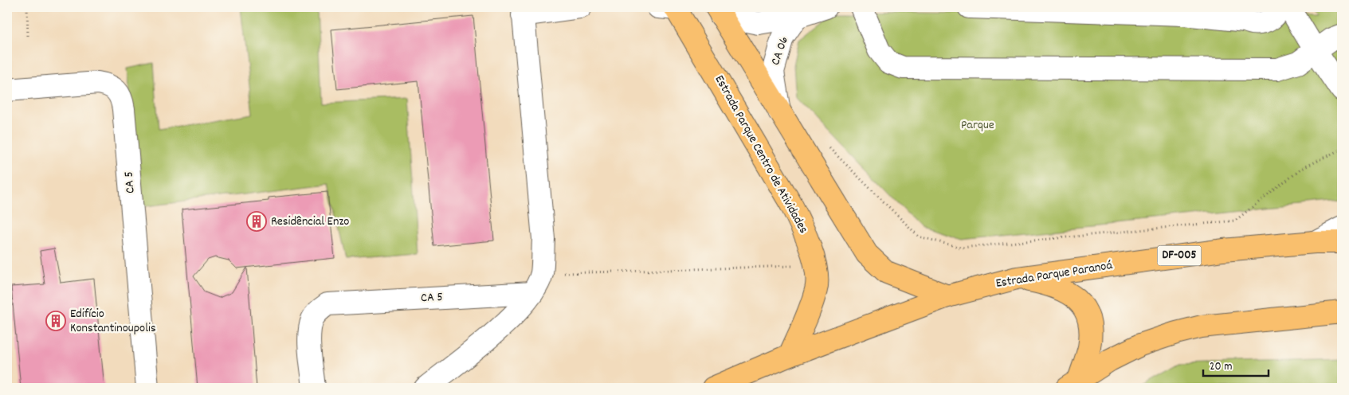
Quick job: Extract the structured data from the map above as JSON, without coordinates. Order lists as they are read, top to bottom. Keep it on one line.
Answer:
{"streets":{"main road":["Estrada Parque Centro de Atividades","DF-005","Estrada Parque Paranoá"],"street":["CA 06","CA 5"]},"crossings":[["Estrada Parque Centro de Atividades","Estrada Parque Paranoá"]],"parks":["Parque"],"places":{"building":["Residêncial Enzo","Edifício Konstantinoupolis"]},"scale_bar":"20 m"}
